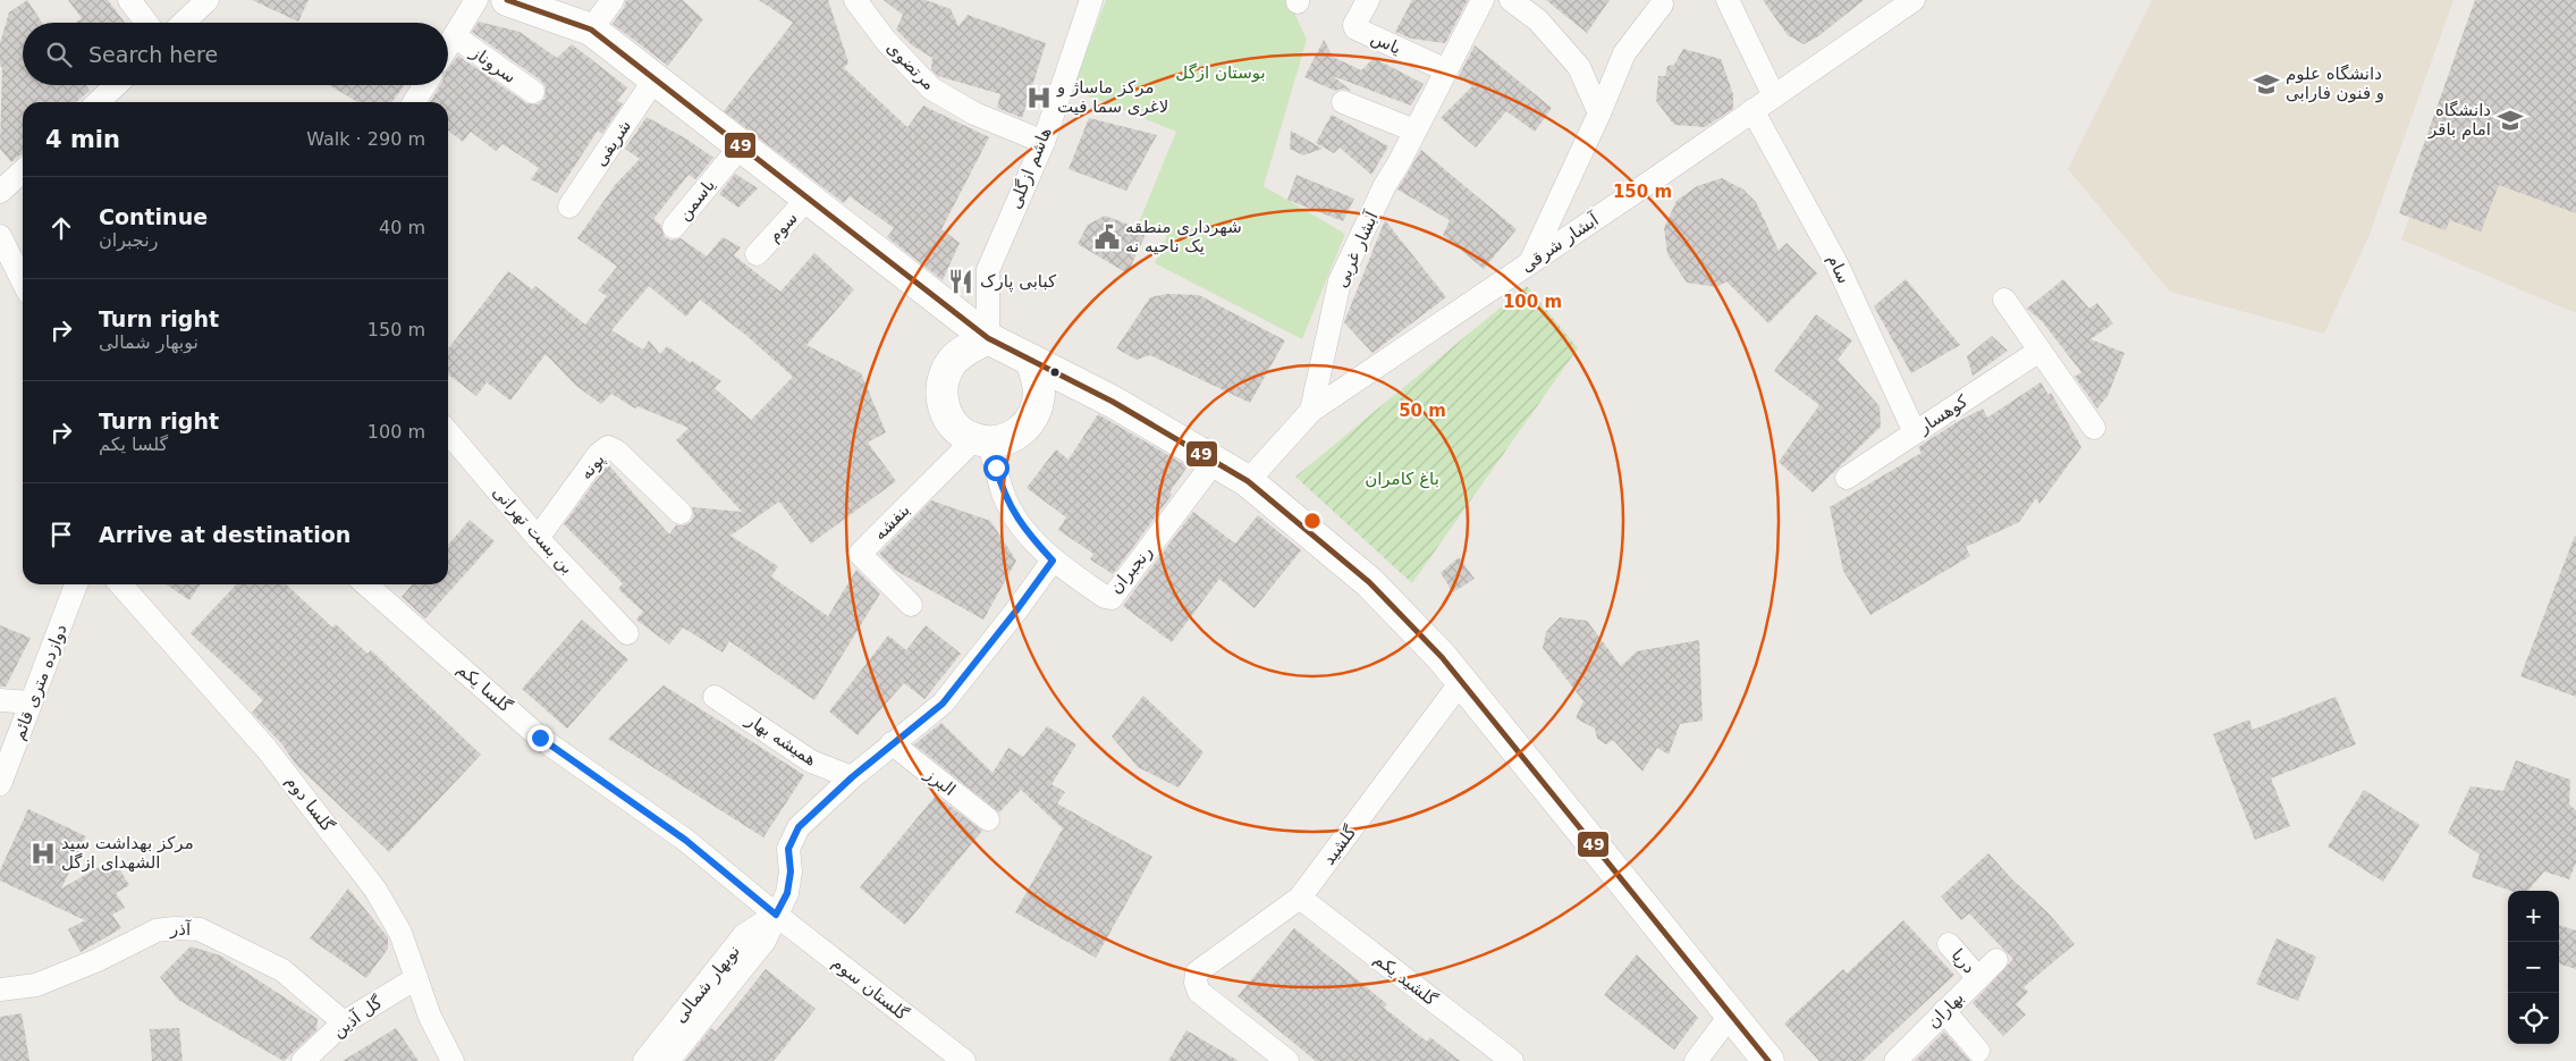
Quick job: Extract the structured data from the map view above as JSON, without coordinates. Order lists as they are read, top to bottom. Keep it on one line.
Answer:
{"streets":{"street":["یاس","سروناز","مرتضوی","شریفی","هاشم ازگلی","یاسمن","سوم","آبشار شرقی","آبشار غربی","سام","کوهسار","پونه","بنفشه","بن بست تهرانی","رنجبران","دوازده متری قائم","گلسا يكم","همیشه بهار","البرز","گلسا دوم","گلشید","آذر","دریا","گلشيد يكم","نوبهار شمالی","گلستان سوم","بهاران","گل آذین"]},"crossings":[["یاس","آبشار غربی"],["مرتضوی","هاشم ازگلی"],["هاشم ازگلی","بنفشه"],["هاشم ازگلی","رنجبران"],["آبشار شرقی","آبشار غربی"],["آبشار شرقی","سام"],["سام","کوهسار"],["پونه","بن بست تهرانی"],["بنفشه","رنجبران"],["رنجبران","نوبهار شمالی"],["گلسا يكم","نوبهار شمالی"],["گلسا يكم","گلستان سوم"],["همیشه بهار","نوبهار شمالی"],["البرز","نوبهار شمالی"],["گلسا دوم","گل آذین"],["گلشید","گلشيد يكم"],["آذر","گل آذین"],["دریا","بهاران"],["نوبهار شمالی","گلستان سوم"]],"parks":["بوستان ازگل","باغ کامران"],"places":{"school or university":["دانشگاه علوم و فنون فارابی","دانشگاه امام باقر"],"hospital":["مرکز ماساژ و لاغری سما فیت","مرکز بهداشت سید الشهدای ازگل"],"public building":["شهرداری منطقه یک ناحیه نه"],"restaurant":["کبابی پارک"]},"lines":["transit line 49"],"page":{"search":"Search here","heading":["4 min","Walk · 290 m"],"list":[["Continue","رنجبران","40 m"],["Turn right","نوبهار شمالی","150 m"],["Turn right","گلسا يكم","100 m"],"Arrive at destination"],"map_buttons":["+","−"]},"rings":["150 m","100 m","50 m"]}
